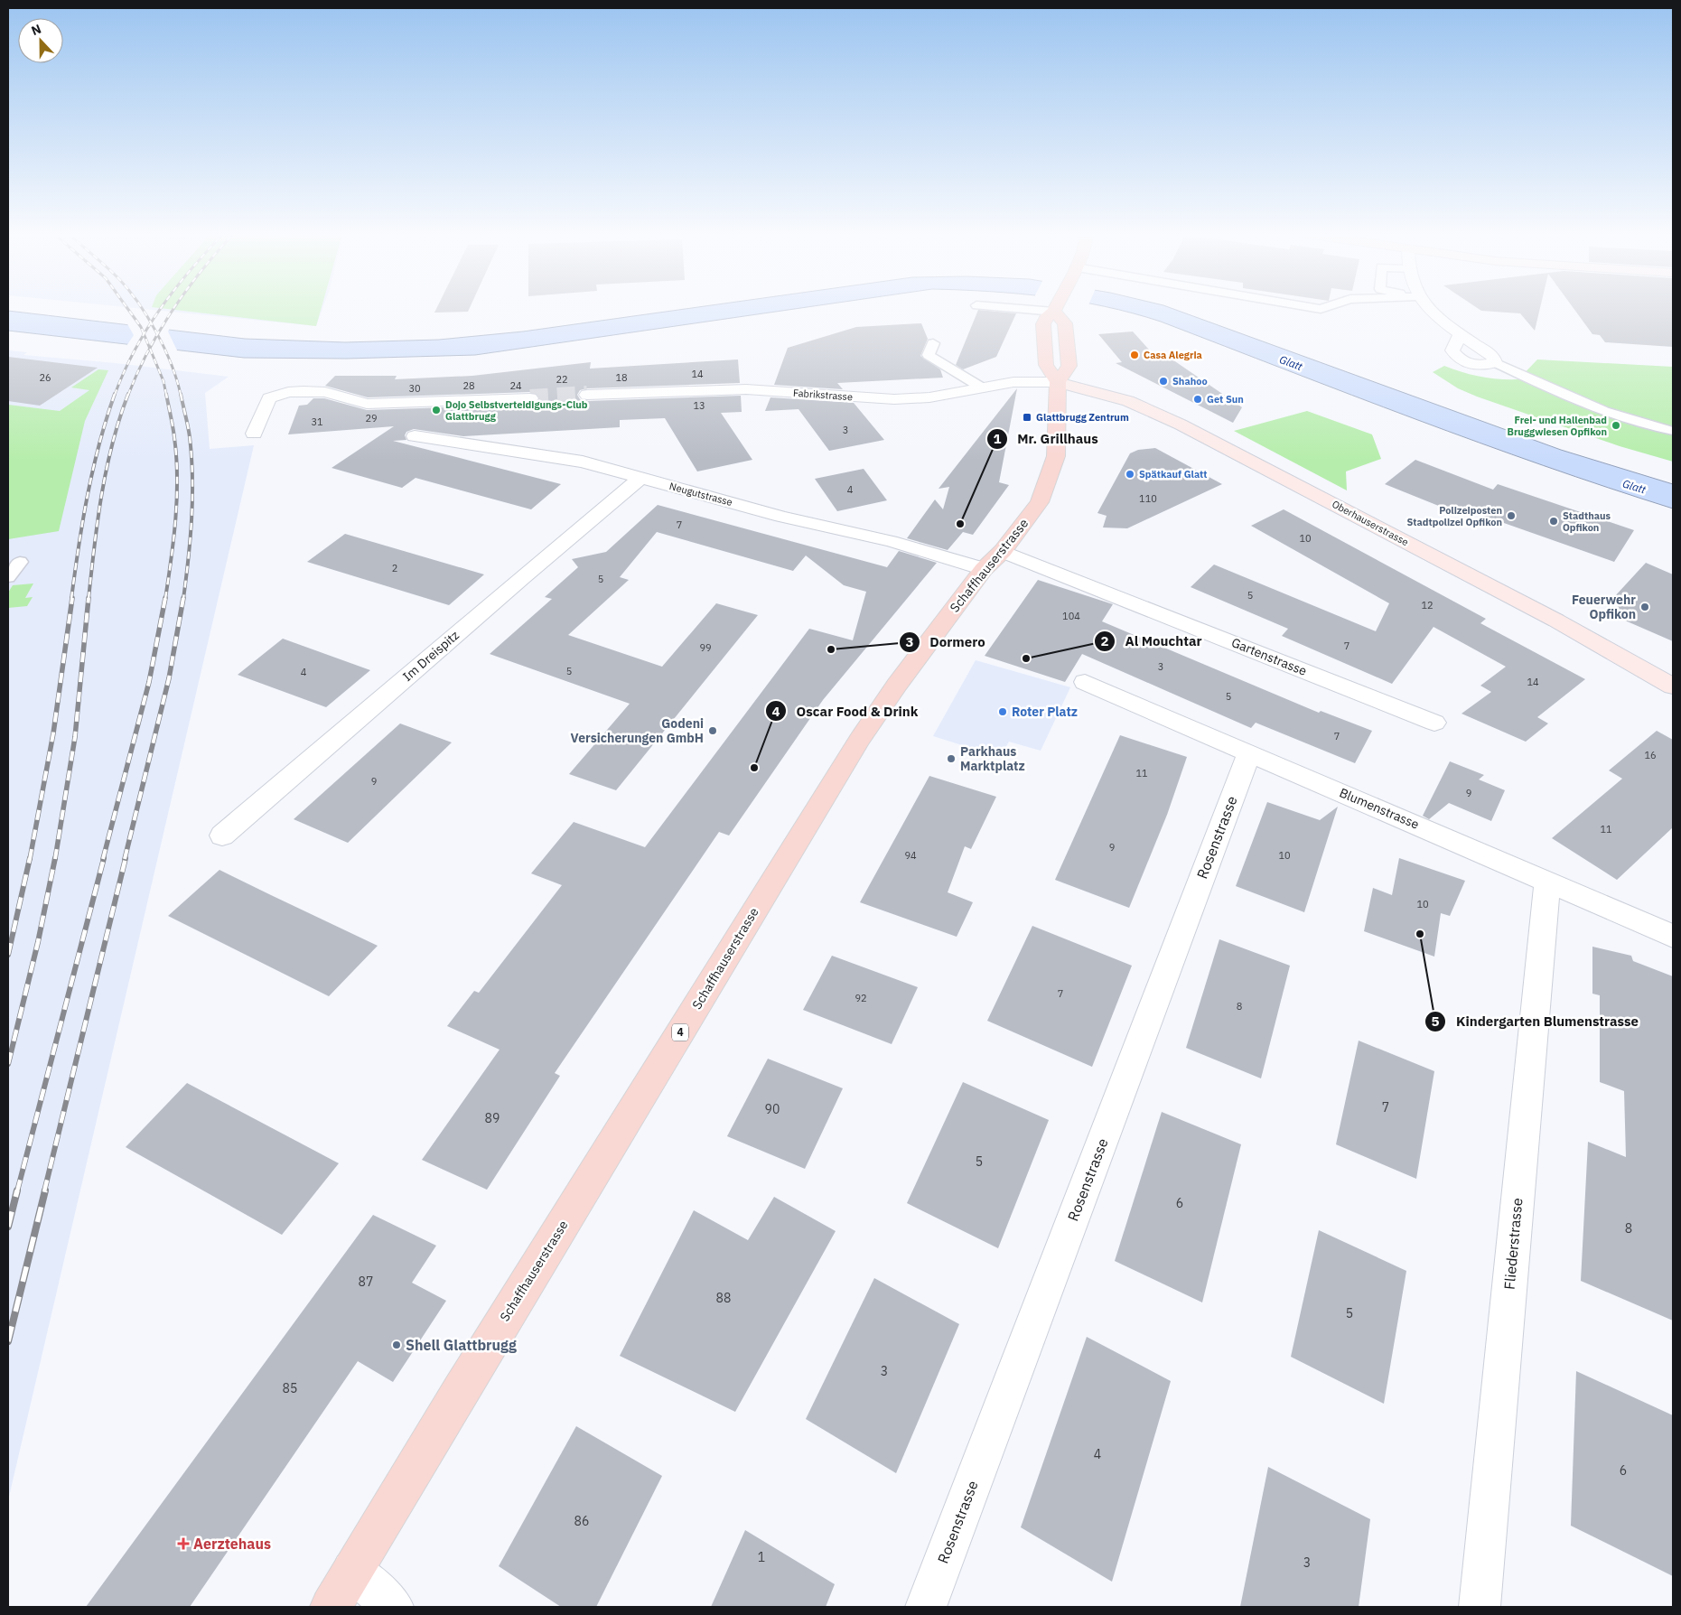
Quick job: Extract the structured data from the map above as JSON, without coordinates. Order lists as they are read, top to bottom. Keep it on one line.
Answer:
{"streets":{"main road":["Schaffhauserstrasse","4"],"street":["Fabrikstrasse","Neugutstrasse","Oberhauserstrasse","Im Dreispitz","Gartenstrasse","Blumenstrasse","Rosenstrasse","Fliederstrasse"]},"crossings":[["Fabrikstrasse","Oberhauserstrasse"],["Fabrikstrasse","Schaffhauserstrasse"],["Neugutstrasse","Schaffhauserstrasse"],["Neugutstrasse","Im Dreispitz"],["Neugutstrasse","Gartenstrasse"],["Oberhauserstrasse","Schaffhauserstrasse"],["Schaffhauserstrasse","Gartenstrasse"],["Blumenstrasse","Rosenstrasse"],["Blumenstrasse","Fliederstrasse"]],"water":["Glatt"],"places":{"other":["Casa Alegria","Shahoo","Get Sun","Dojo Selbstverteidigungs-Club Glattbrugg","Frei- und Hallenbad Bruggwiesen Opfikon","Spätkauf Glatt","Polizeiposten Stadtpolizei Opfikon","Stadthaus Opfikon","Mr. Grillhaus","Feuerwehr Opfikon","Dormero","Al Mouchtar","Roter Platz","Godeni Versicherungen GmbH","Parkhaus Marktplatz","Oscar Food & Drink","Kindergarten Blumenstrasse","Shell Glattbrugg"],"transit":["Glattbrugg Zentrum"],"health":["Aerztehaus"]},"house_numbers":["14","26","18","22","28","24","30","13","29","31","3","4","110","7","10","2","5","5","12","104","7","99","3","5","4","14","5","7","16","11","9","9","11","9","94","10","10","7","92","8","7","90","89","5","6","8","87","88","5","3","85","4","6","86","1","3"],"north":"top"}
